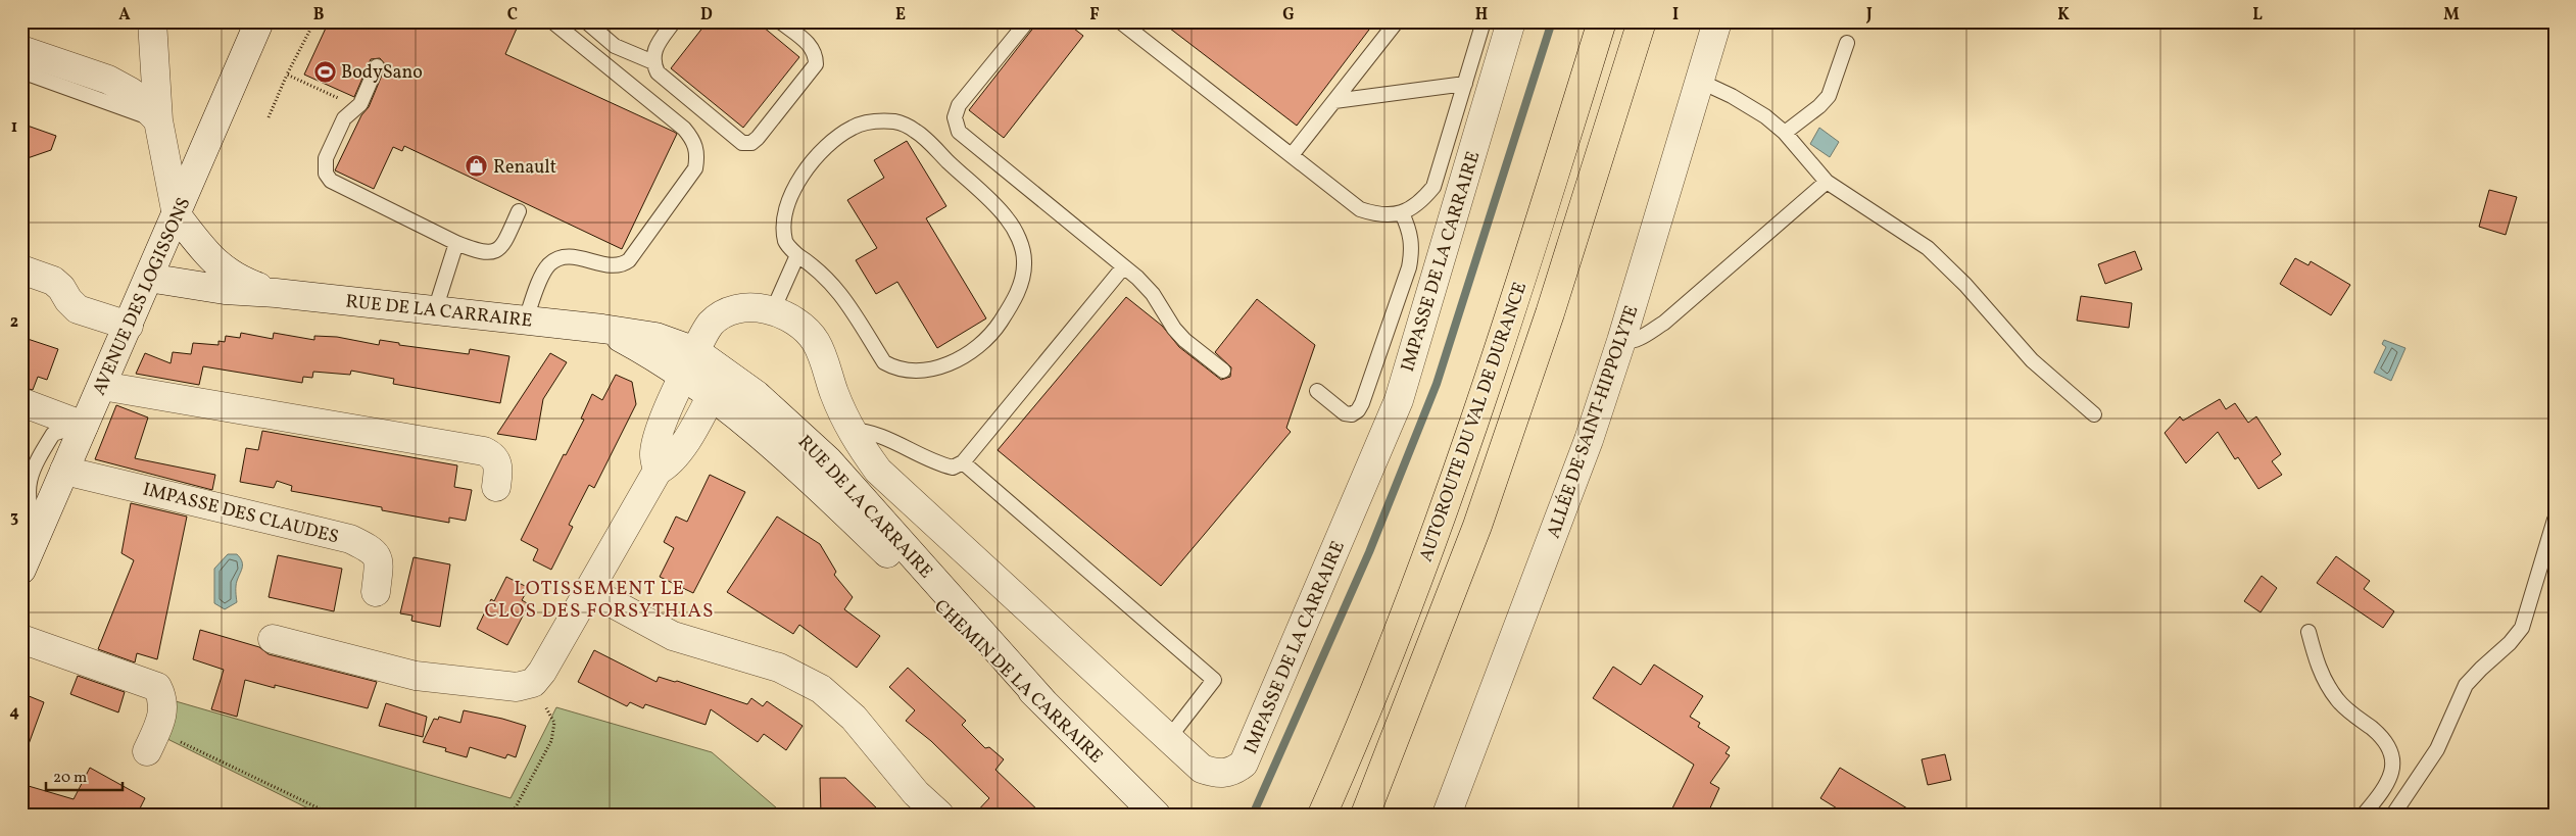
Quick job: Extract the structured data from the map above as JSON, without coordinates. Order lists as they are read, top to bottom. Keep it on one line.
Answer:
{"streets":{"highway":["AUTOROUTE DU VAL DE DURANCE"],"street":["IMPASSE DE LA CARRAIRE","AVENUE DES LOGISSONS","RUE DE LA CARRAIRE","ALLÉE DE SAINT-HIPPOLYTE","IMPASSE DES CLAUDES","CHEMIN DE LA CARRAIRE"]},"crossings":[["IMPASSE DE LA CARRAIRE","RUE DE LA CARRAIRE"],["AVENUE DES LOGISSONS","RUE DE LA CARRAIRE"],["AVENUE DES LOGISSONS","IMPASSE DES CLAUDES"],["RUE DE LA CARRAIRE","CHEMIN DE LA CARRAIRE"]],"districts":["LOTISSEMENT LE CLOS DES FORSYTHIAS"],"places":{"sports":["BodySano"],"shop":["Renault"]},"scale_bar":"20 m","grid":{"columns":["A","B","C","D","E","F","G","H","I","J","K","L","M"],"rows":["1","2","3","4"]}}
